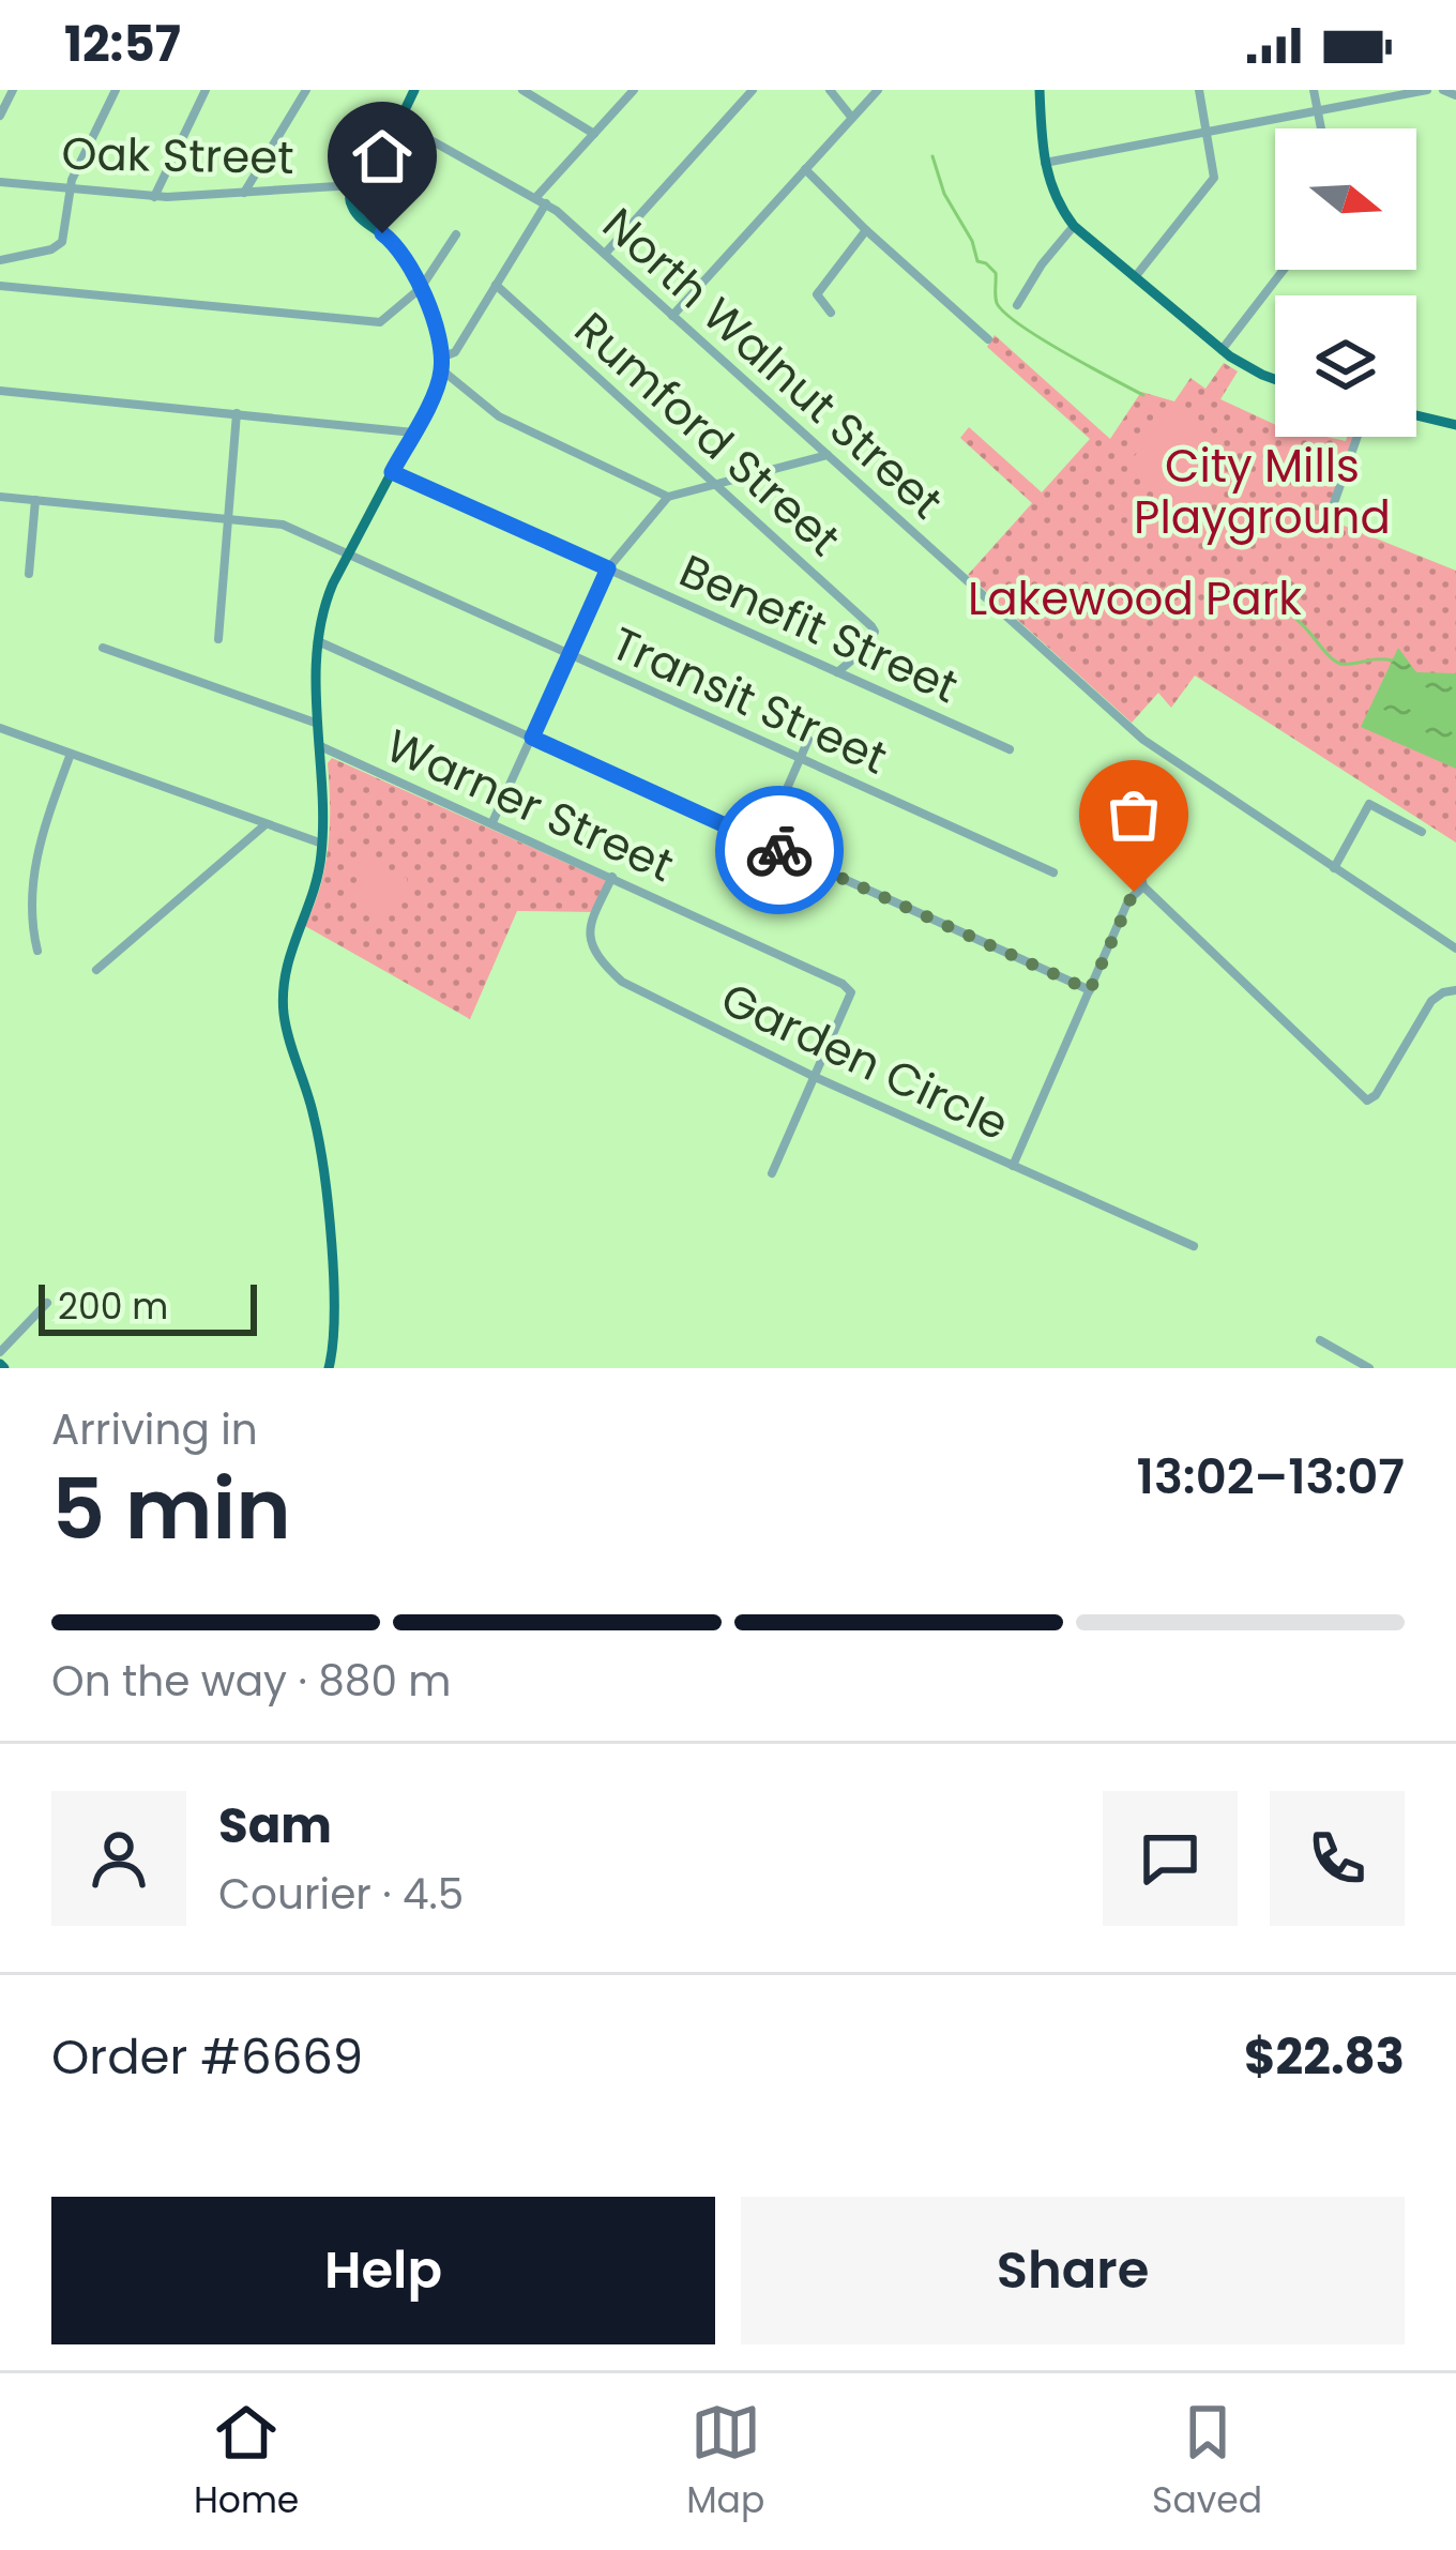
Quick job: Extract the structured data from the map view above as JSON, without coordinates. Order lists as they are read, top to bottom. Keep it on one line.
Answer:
{"streets":{"street":["Oak Street","North Walnut Street","Rumford Street","Benefit Street","Transit Street","Warner Street","Garden Circle"]},"crossings":[["Rumford Street","Benefit Street"],["Warner Street","Garden Circle"]],"parks":["City Mills Playground","Lakewood Park"],"scale_bar":"200 m","north":"right","page":{"status":"12:57","scale":"200 m","heading":["5 min","Arriving in","13:02–13:07"],"panel":["Sam","Courier · 4.5","Order #6669","$22.83"],"bar":"On the way · 880 m","buttons":["Help","Share"],"tabs":["Home","Map","Saved"]}}
